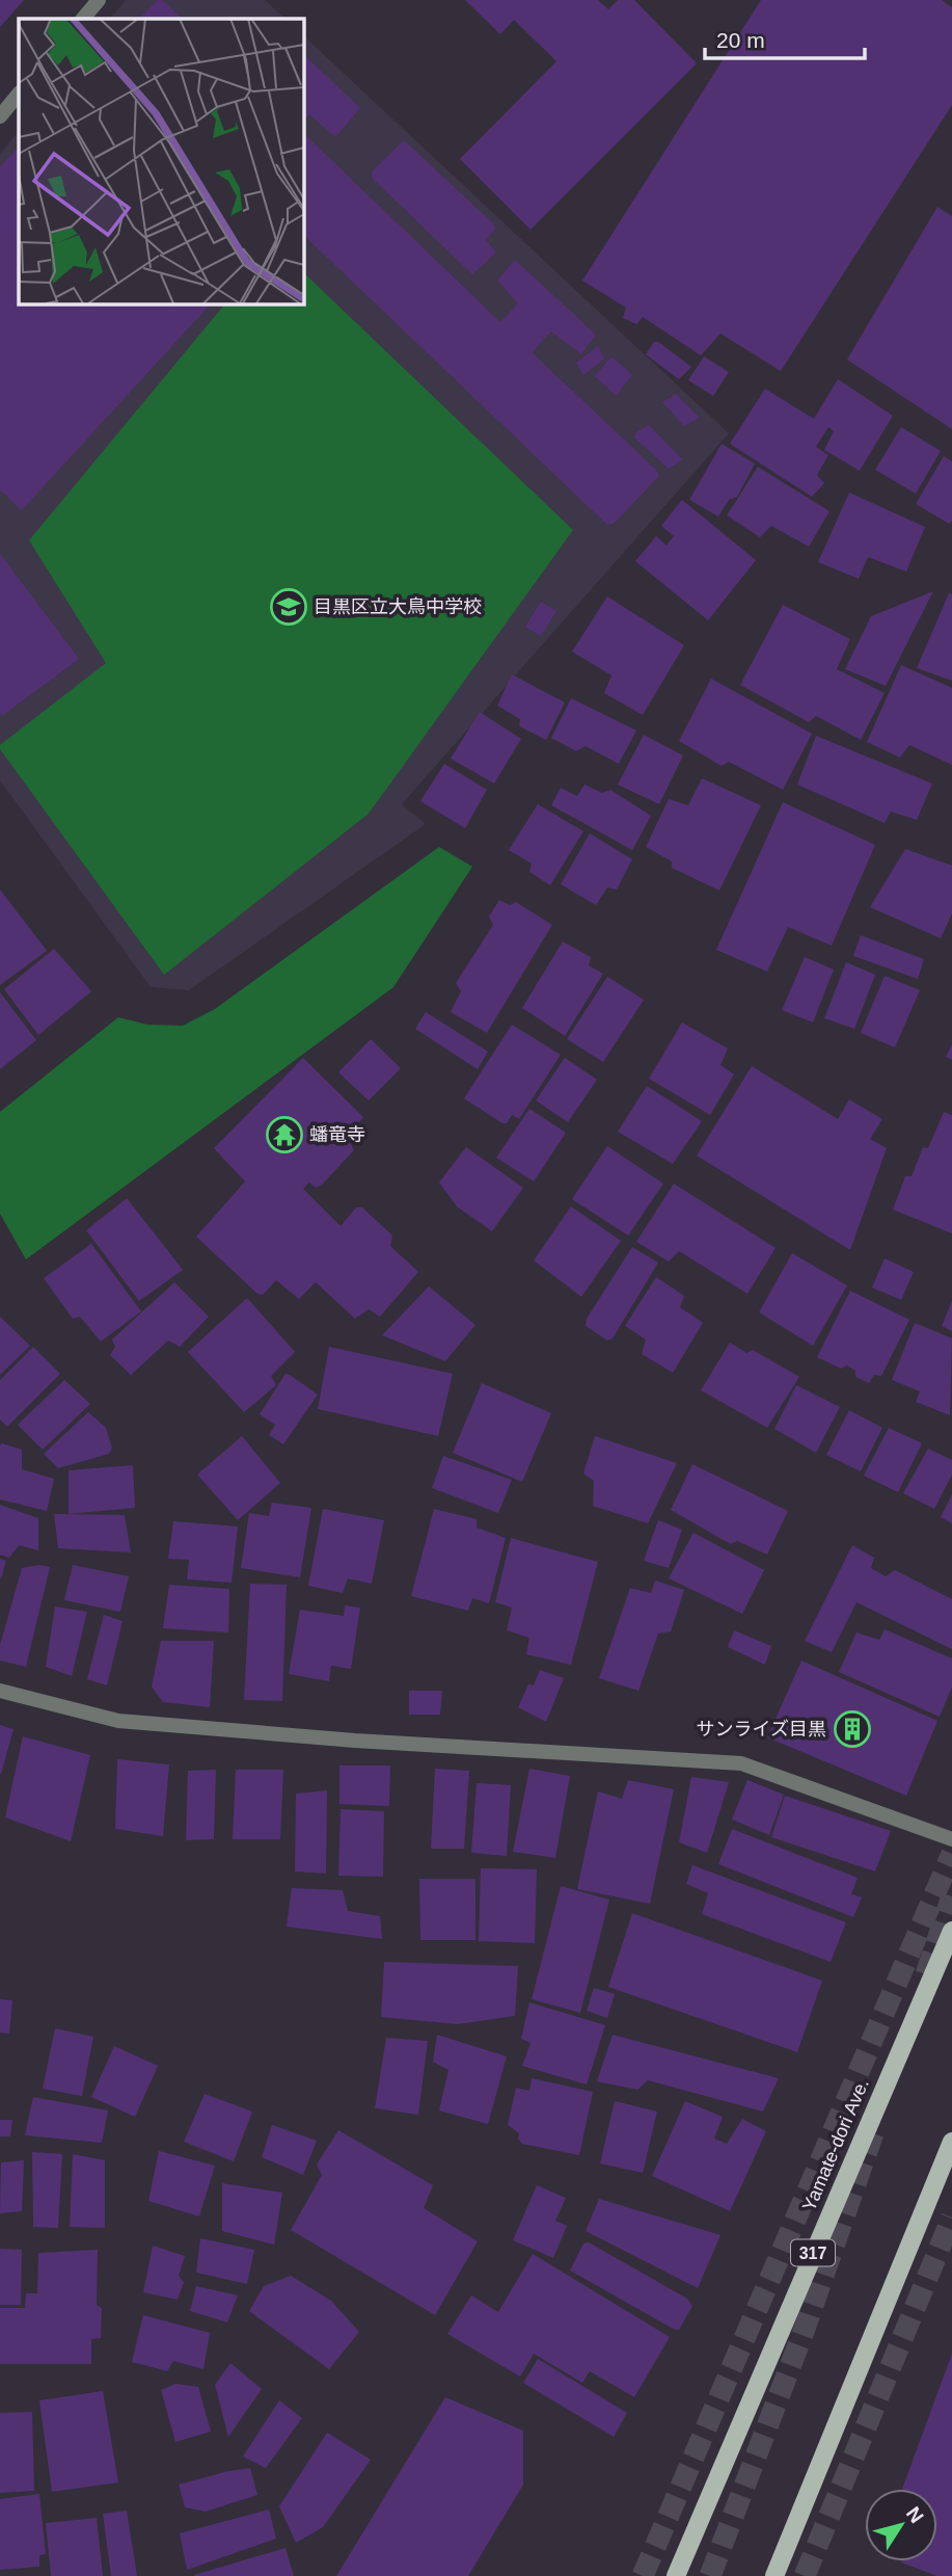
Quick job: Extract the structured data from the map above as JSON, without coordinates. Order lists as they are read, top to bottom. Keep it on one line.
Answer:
{"streets":{"main road":["Yamate-dori Ave.","317"]},"places":{"school or university":["目黒区立大鳥中学校"],"temple":["蟠竜寺"],"building":["サンライズ目黒"]},"scale_bar":"20 m","north":"top right"}
